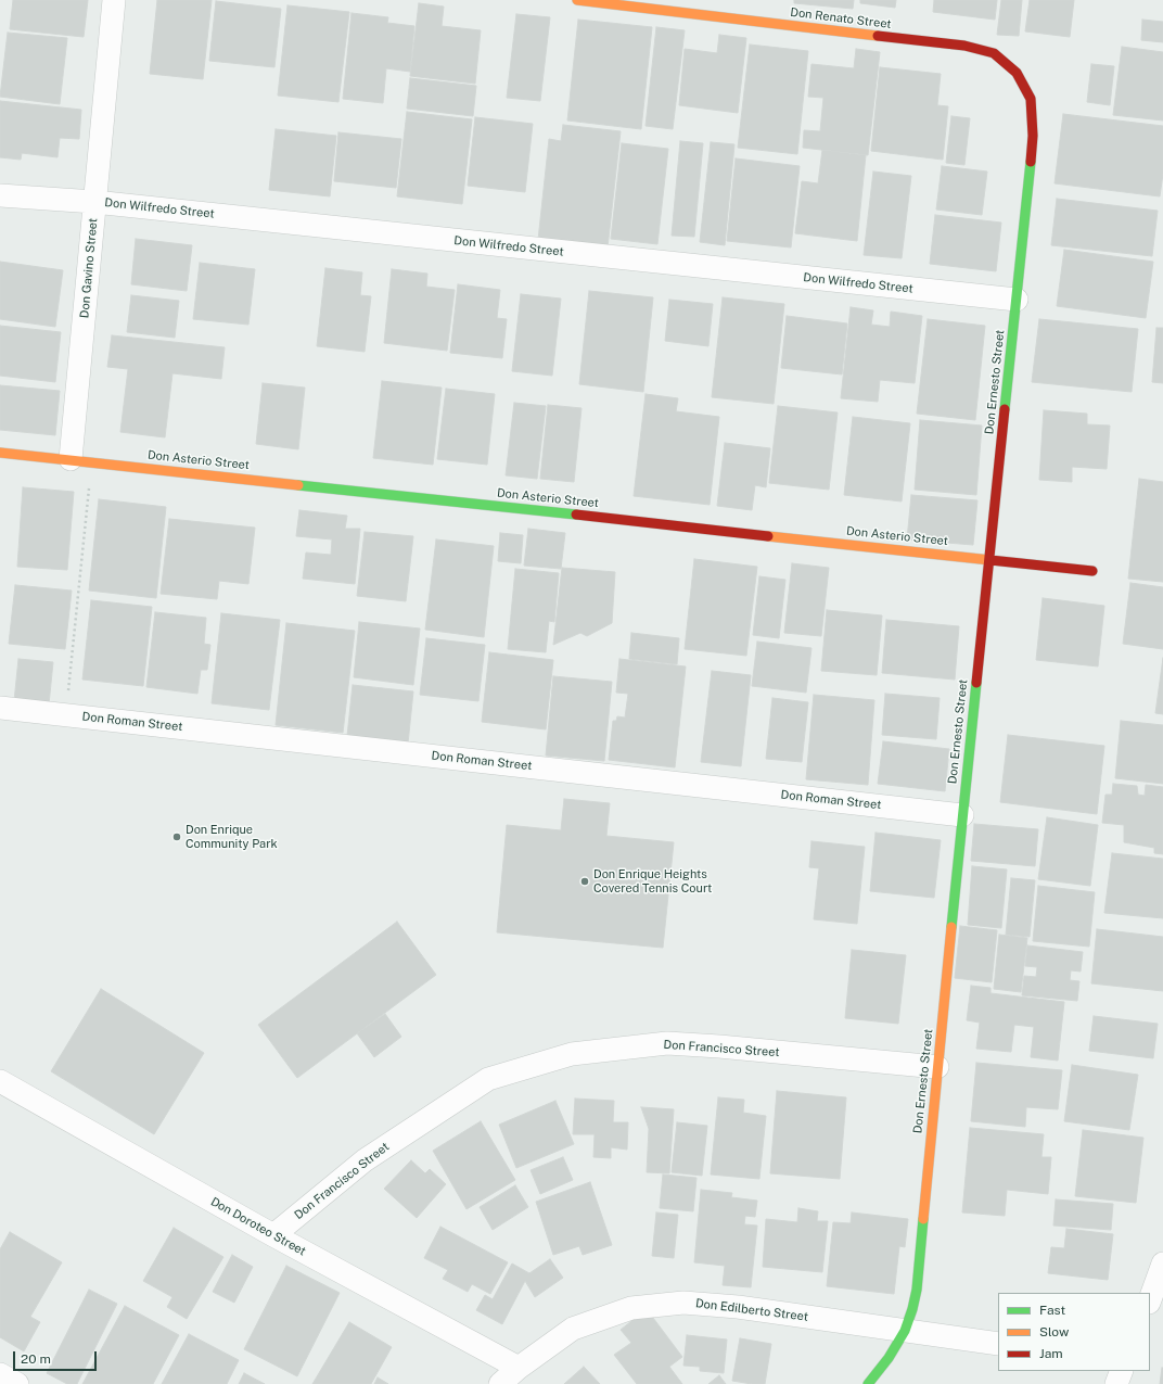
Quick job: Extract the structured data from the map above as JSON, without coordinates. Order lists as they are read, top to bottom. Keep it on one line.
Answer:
{"streets":{"street":["Don Renato Street","Don Wilfredo Street","Don Gavino Street","Don Ernesto Street","Don Asterio Street","Don Roman Street","Don Francisco Street","Don Doroteo Street","Don Edilberto Street"]},"crossings":[["Don Renato Street","Don Ernesto Street"],["Don Wilfredo Street","Don Gavino Street"],["Don Wilfredo Street","Don Ernesto Street"],["Don Gavino Street","Don Asterio Street"],["Don Ernesto Street","Don Asterio Street"],["Don Ernesto Street","Don Roman Street"],["Don Ernesto Street","Don Francisco Street"],["Don Ernesto Street","Don Edilberto Street"],["Don Francisco Street","Don Doroteo Street"],["Don Doroteo Street","Don Edilberto Street"]],"places":["Don Enrique Community Park","Don Enrique Heights Covered Tennis Court"],"legend":["Fast","Slow","Jam"],"scale_bar":"20 m"}
